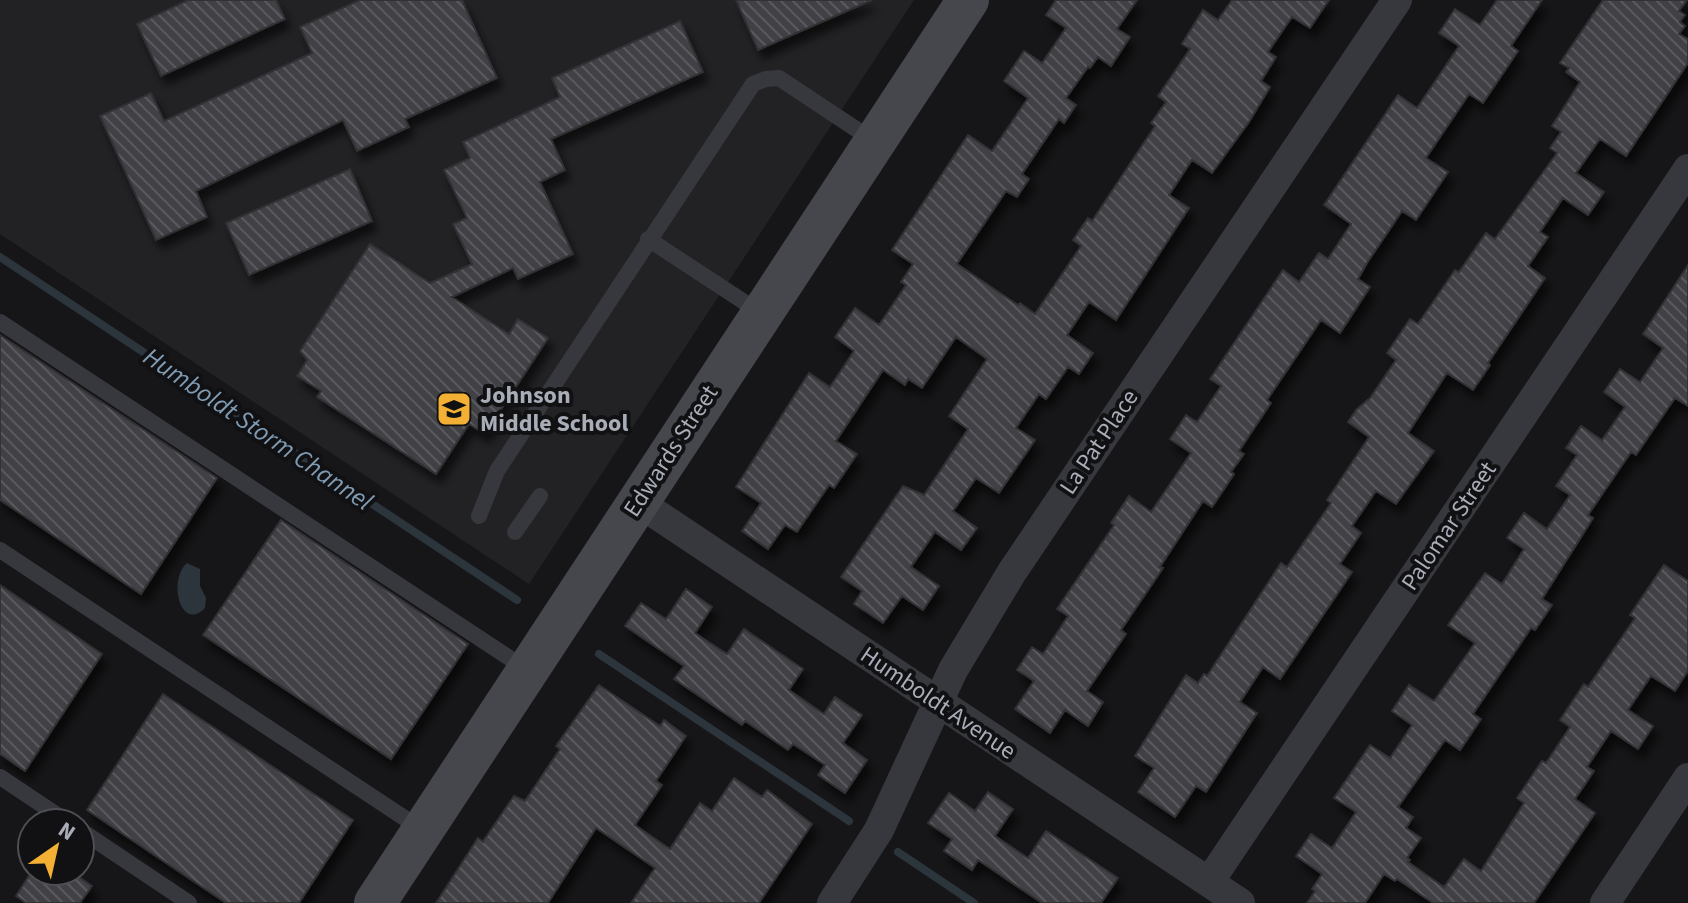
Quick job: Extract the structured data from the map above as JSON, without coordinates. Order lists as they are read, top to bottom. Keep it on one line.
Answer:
{"streets":{"street":["La Pat Place","Edwards Street","Palomar Street","Humboldt Avenue"]},"crossings":[["La Pat Place","Humboldt Avenue"],["Edwards Street","Humboldt Avenue"],["Palomar Street","Humboldt Avenue"]],"water":["Humboldt Storm Channel"],"places":{"school or university":["Johnson Middle School"]},"north":"top right"}
